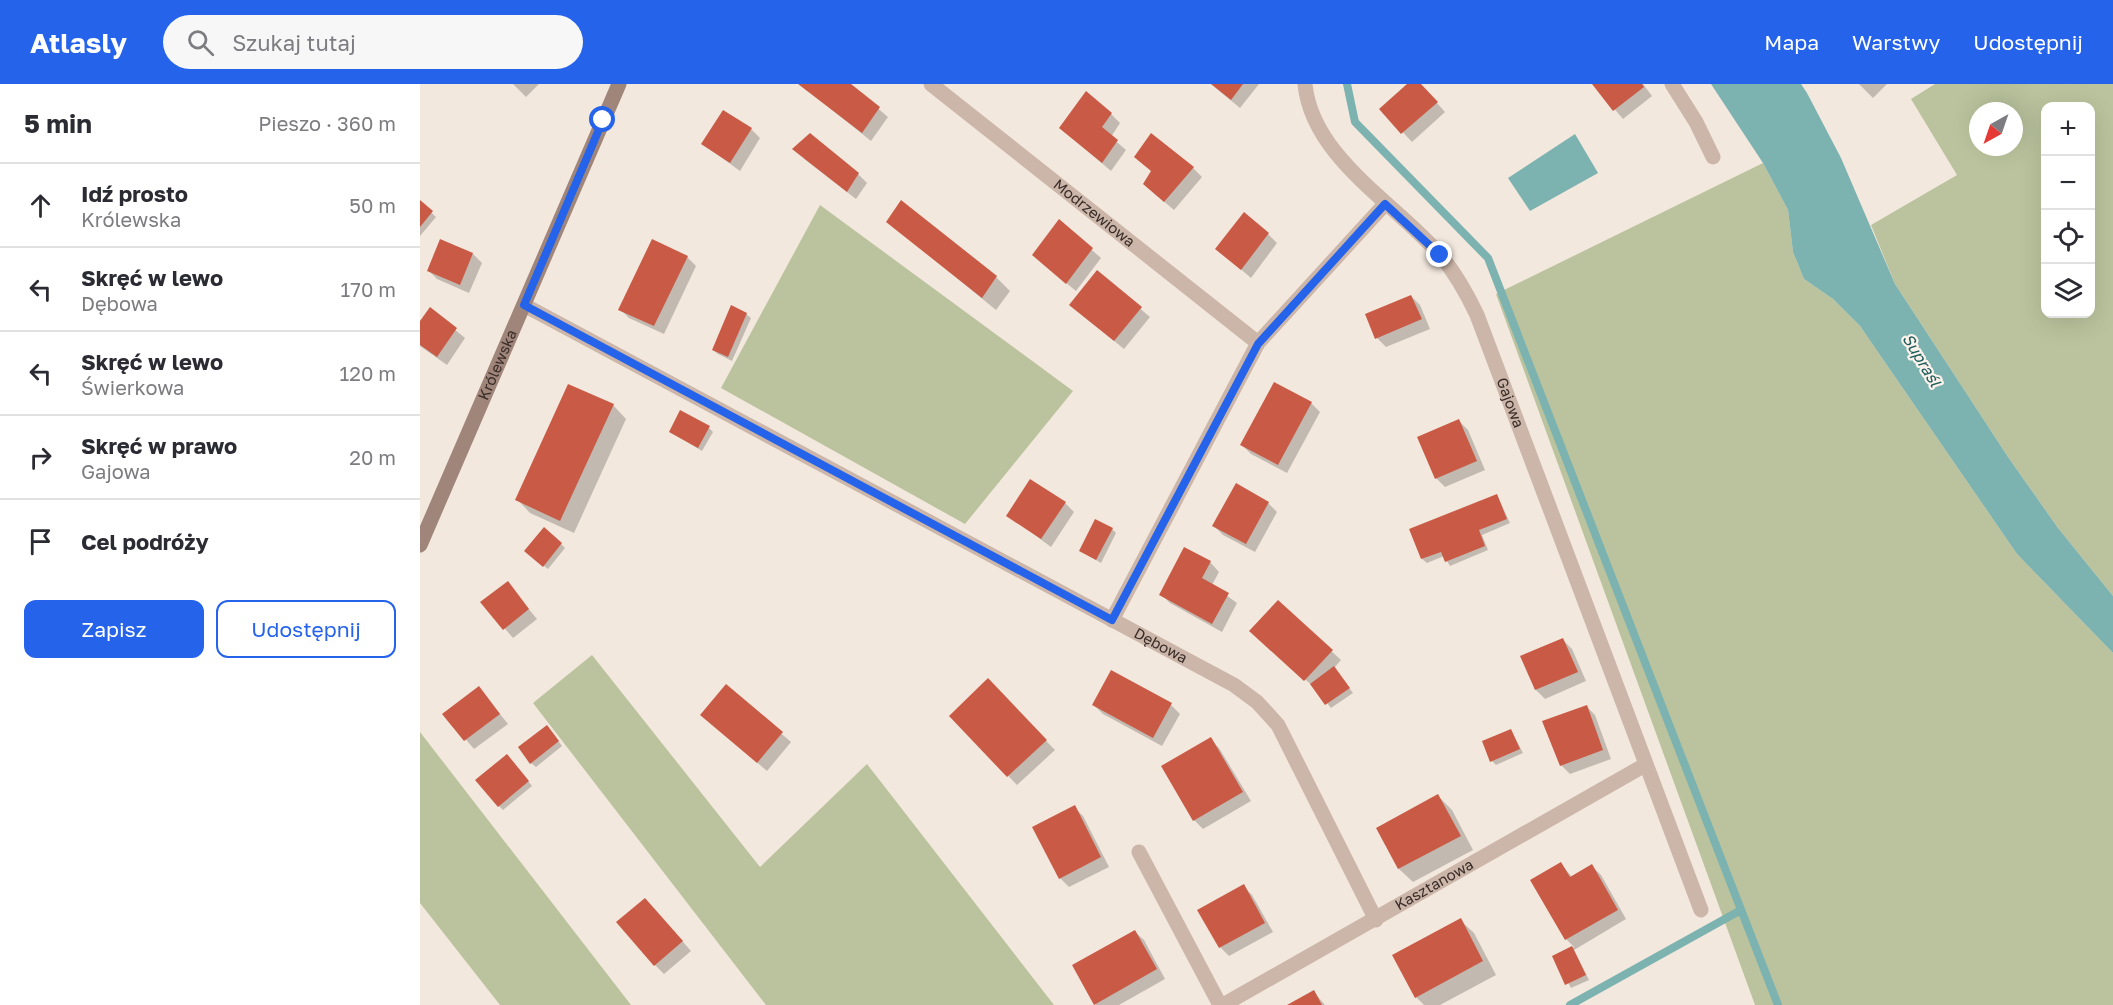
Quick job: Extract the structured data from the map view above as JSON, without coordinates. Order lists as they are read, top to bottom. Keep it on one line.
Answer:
{"streets":{"street":["Modrzewiowa","Królewska","Gajowa","Dębowa","Kasztanowa"]},"crossings":[["Królewska","Dębowa"],["Gajowa","Kasztanowa"],["Dębowa","Kasztanowa"]],"water":["Supraśl"],"north":"bottom left","page":{"header":"Atlasly","search":"Szukaj tutaj","nav":["Mapa","Warstwy","Udostępnij"],"heading":["5 min","Pieszo · 360 m"],"map_buttons":["+","−"],"list":[["Idź prosto","Królewska","50 m"],["Skręć w lewo","Dębowa","170 m"],["Skręć w lewo","Świerkowa","120 m"],["Skręć w prawo","Gajowa","20 m"],"Cel podróży"],"buttons":["Zapisz","Udostępnij"]}}
